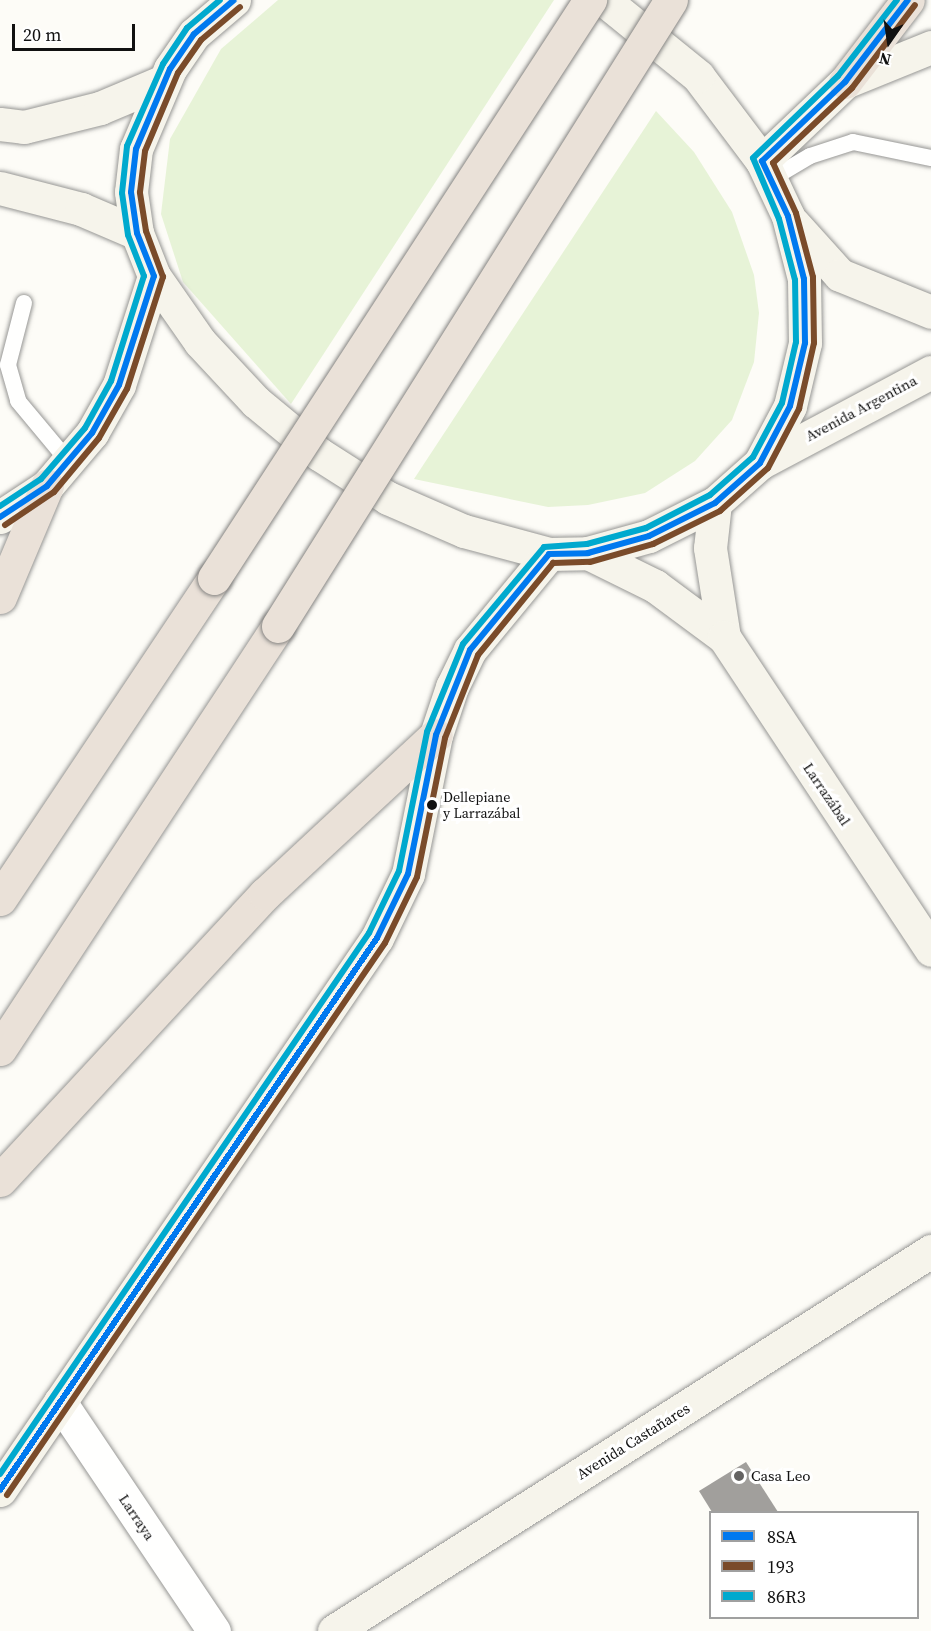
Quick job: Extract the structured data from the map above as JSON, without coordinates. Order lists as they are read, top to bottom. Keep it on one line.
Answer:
{"streets":{"street":["Avenida Argentina","Larrazábal","Avenida Castañares","Larraya"]},"places":["Dellepiane y Larrazábal","Casa Leo"],"lines":["transit line 8SA","transit line 86R3","transit line 193"],"legend":["8SA","193","86R3"],"scale_bar":"20 m","north":"bottom"}
